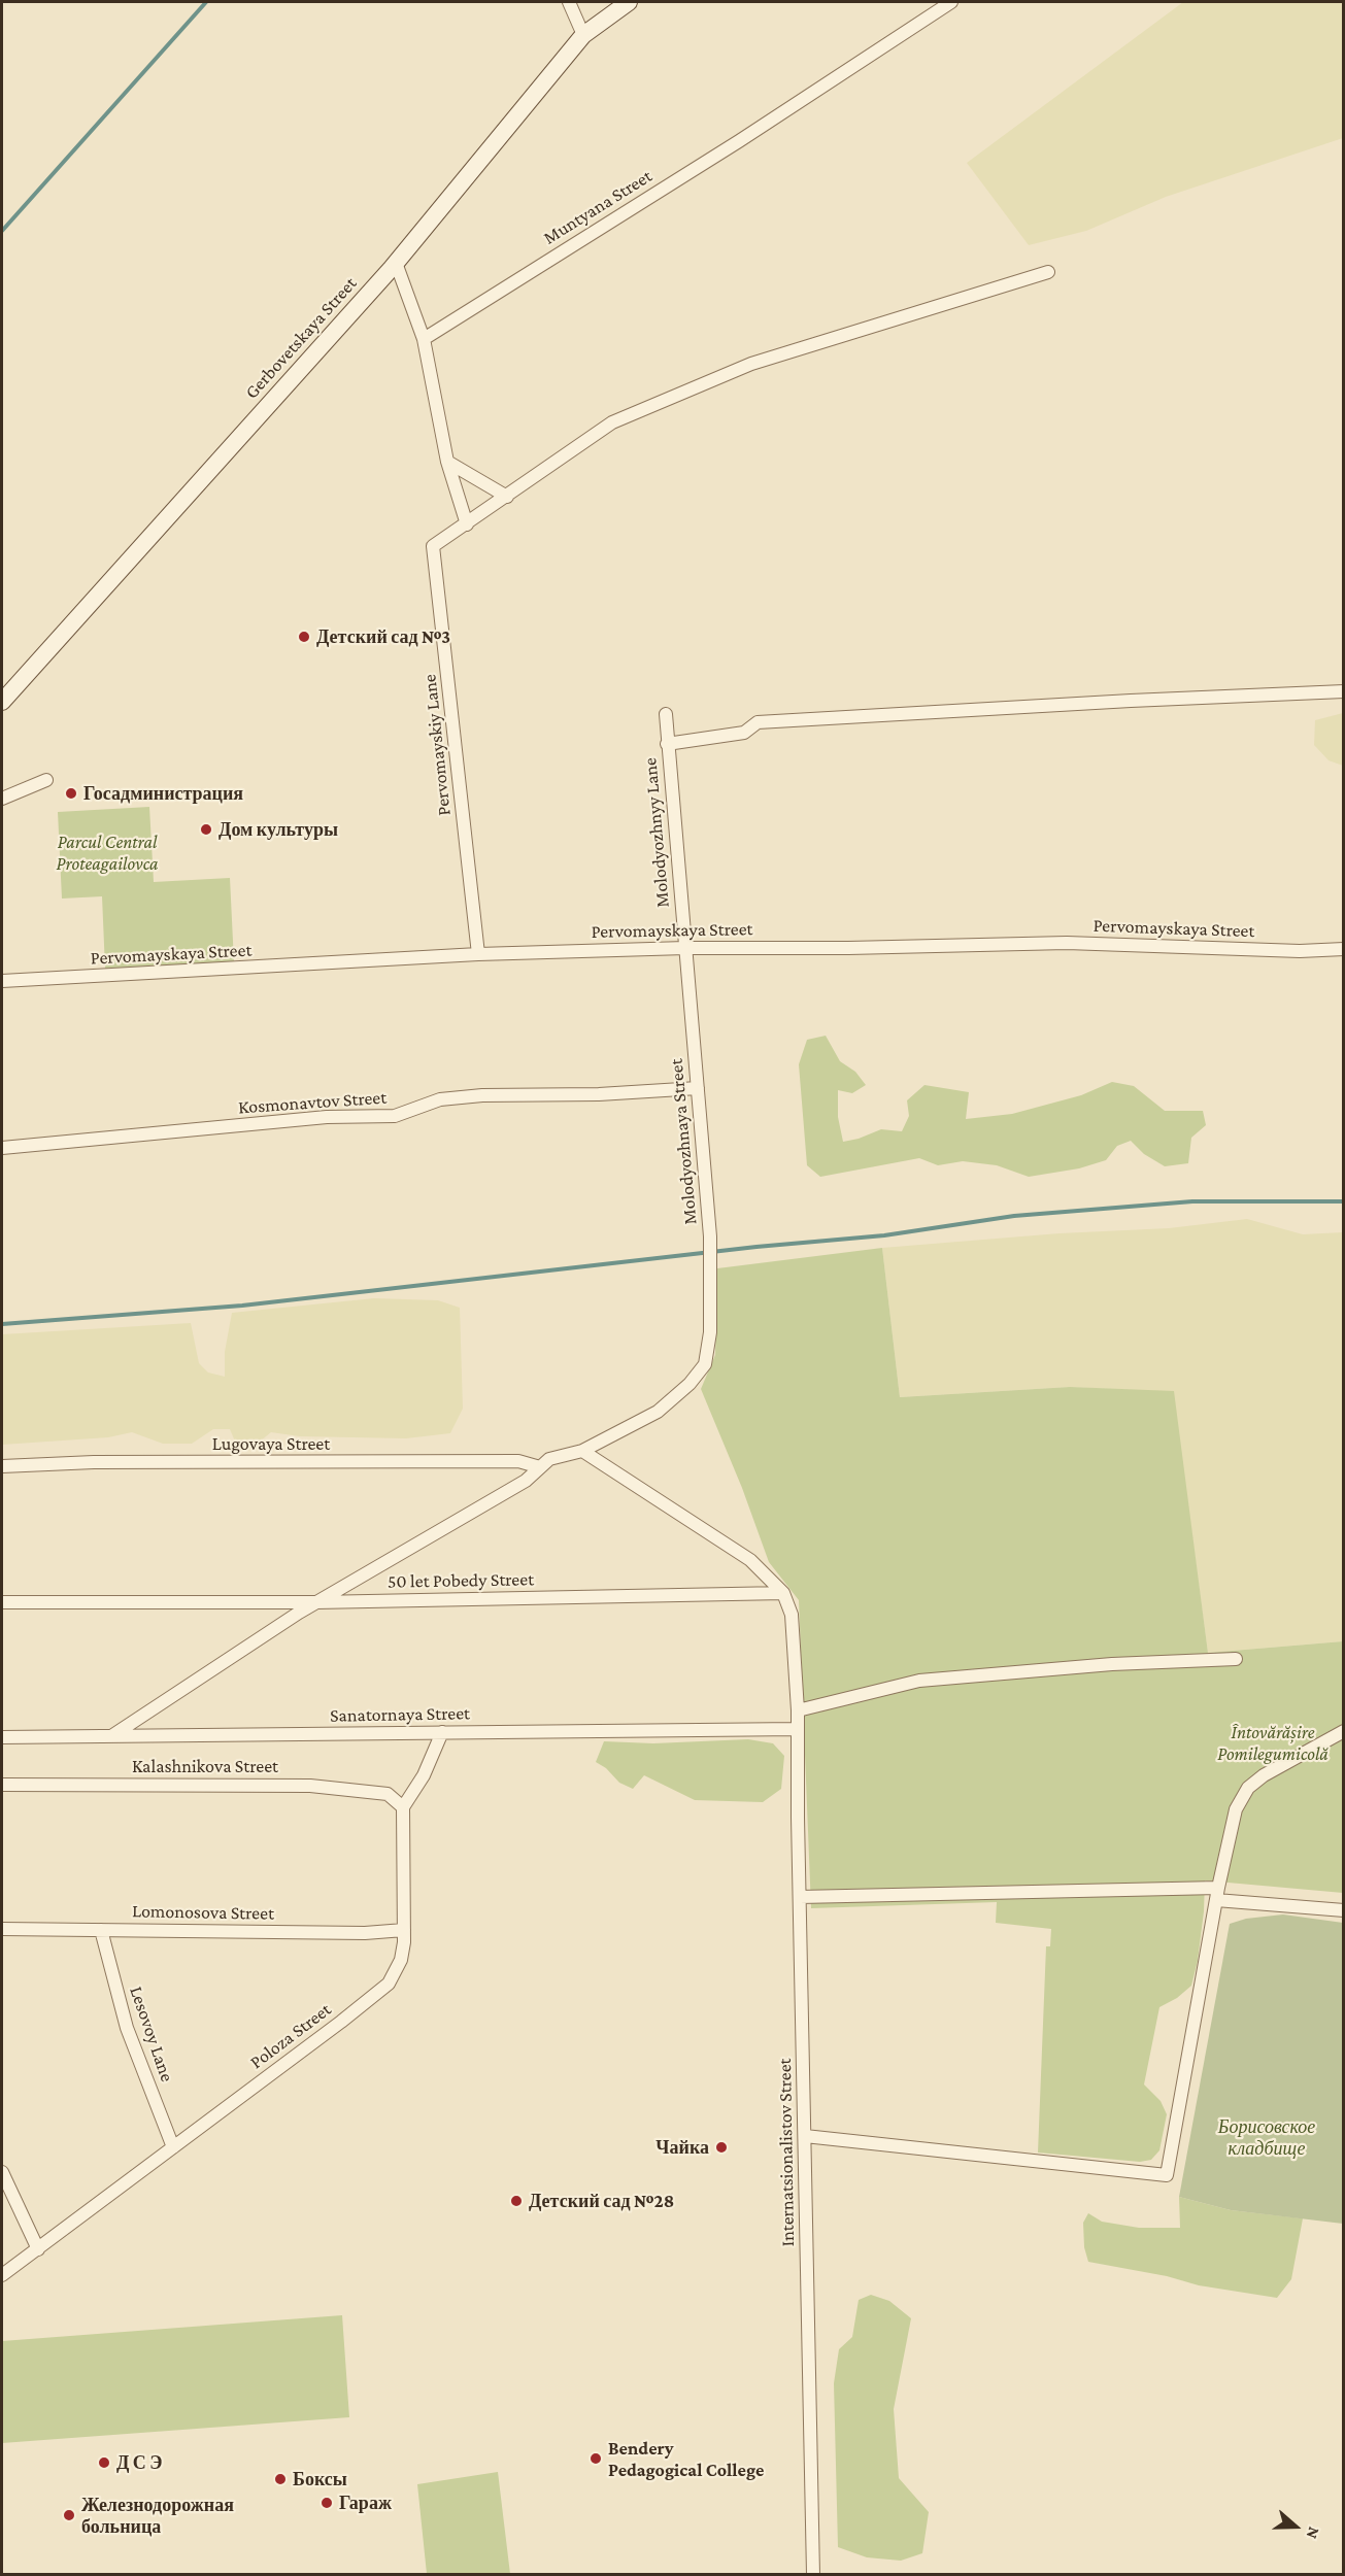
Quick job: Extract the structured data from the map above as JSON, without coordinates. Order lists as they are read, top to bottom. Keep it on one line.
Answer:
{"streets":{"street":["Muntyana Street","Gerbovetskaya Street","Pervomayskiy Lane","Molodyozhnyy Lane","Pervomayskaya Street","Kosmonavtov Street","Molodyozhnaya Street","Lugovaya Street","50 let Pobedy Street","Sanatornaya Street","Kalashnikova Street","Lomonosova Street","Lesovoy Lane","Poloza Street","Internatsionalistov Street"]},"crossings":[["Pervomayskiy Lane","Pervomayskaya Street"],["Molodyozhnyy Lane","Pervomayskaya Street"],["Molodyozhnyy Lane","Molodyozhnaya Street"],["Pervomayskaya Street","Molodyozhnaya Street"],["Kosmonavtov Street","Molodyozhnaya Street"],["Molodyozhnaya Street","Lugovaya Street"],["Molodyozhnaya Street","50 let Pobedy Street"],["Molodyozhnaya Street","Sanatornaya Street"],["Sanatornaya Street","Internatsionalistov Street"],["Kalashnikova Street","Poloza Street"],["Lomonosova Street","Lesovoy Lane"],["Lomonosova Street","Poloza Street"],["Lesovoy Lane","Poloza Street"]],"parks":["Parcul Central Proteagailovca","Întovărășire Pomilegumicolă","Борисовское кладбище"],"places":["Детский сад №3","Госадминистрация","Дом культуры","Чайка","Детский сад №28","Bendery Pedagogical College","Д С Э","Боксы","Гараж","Железнодорожная больница"],"north":"right"}
